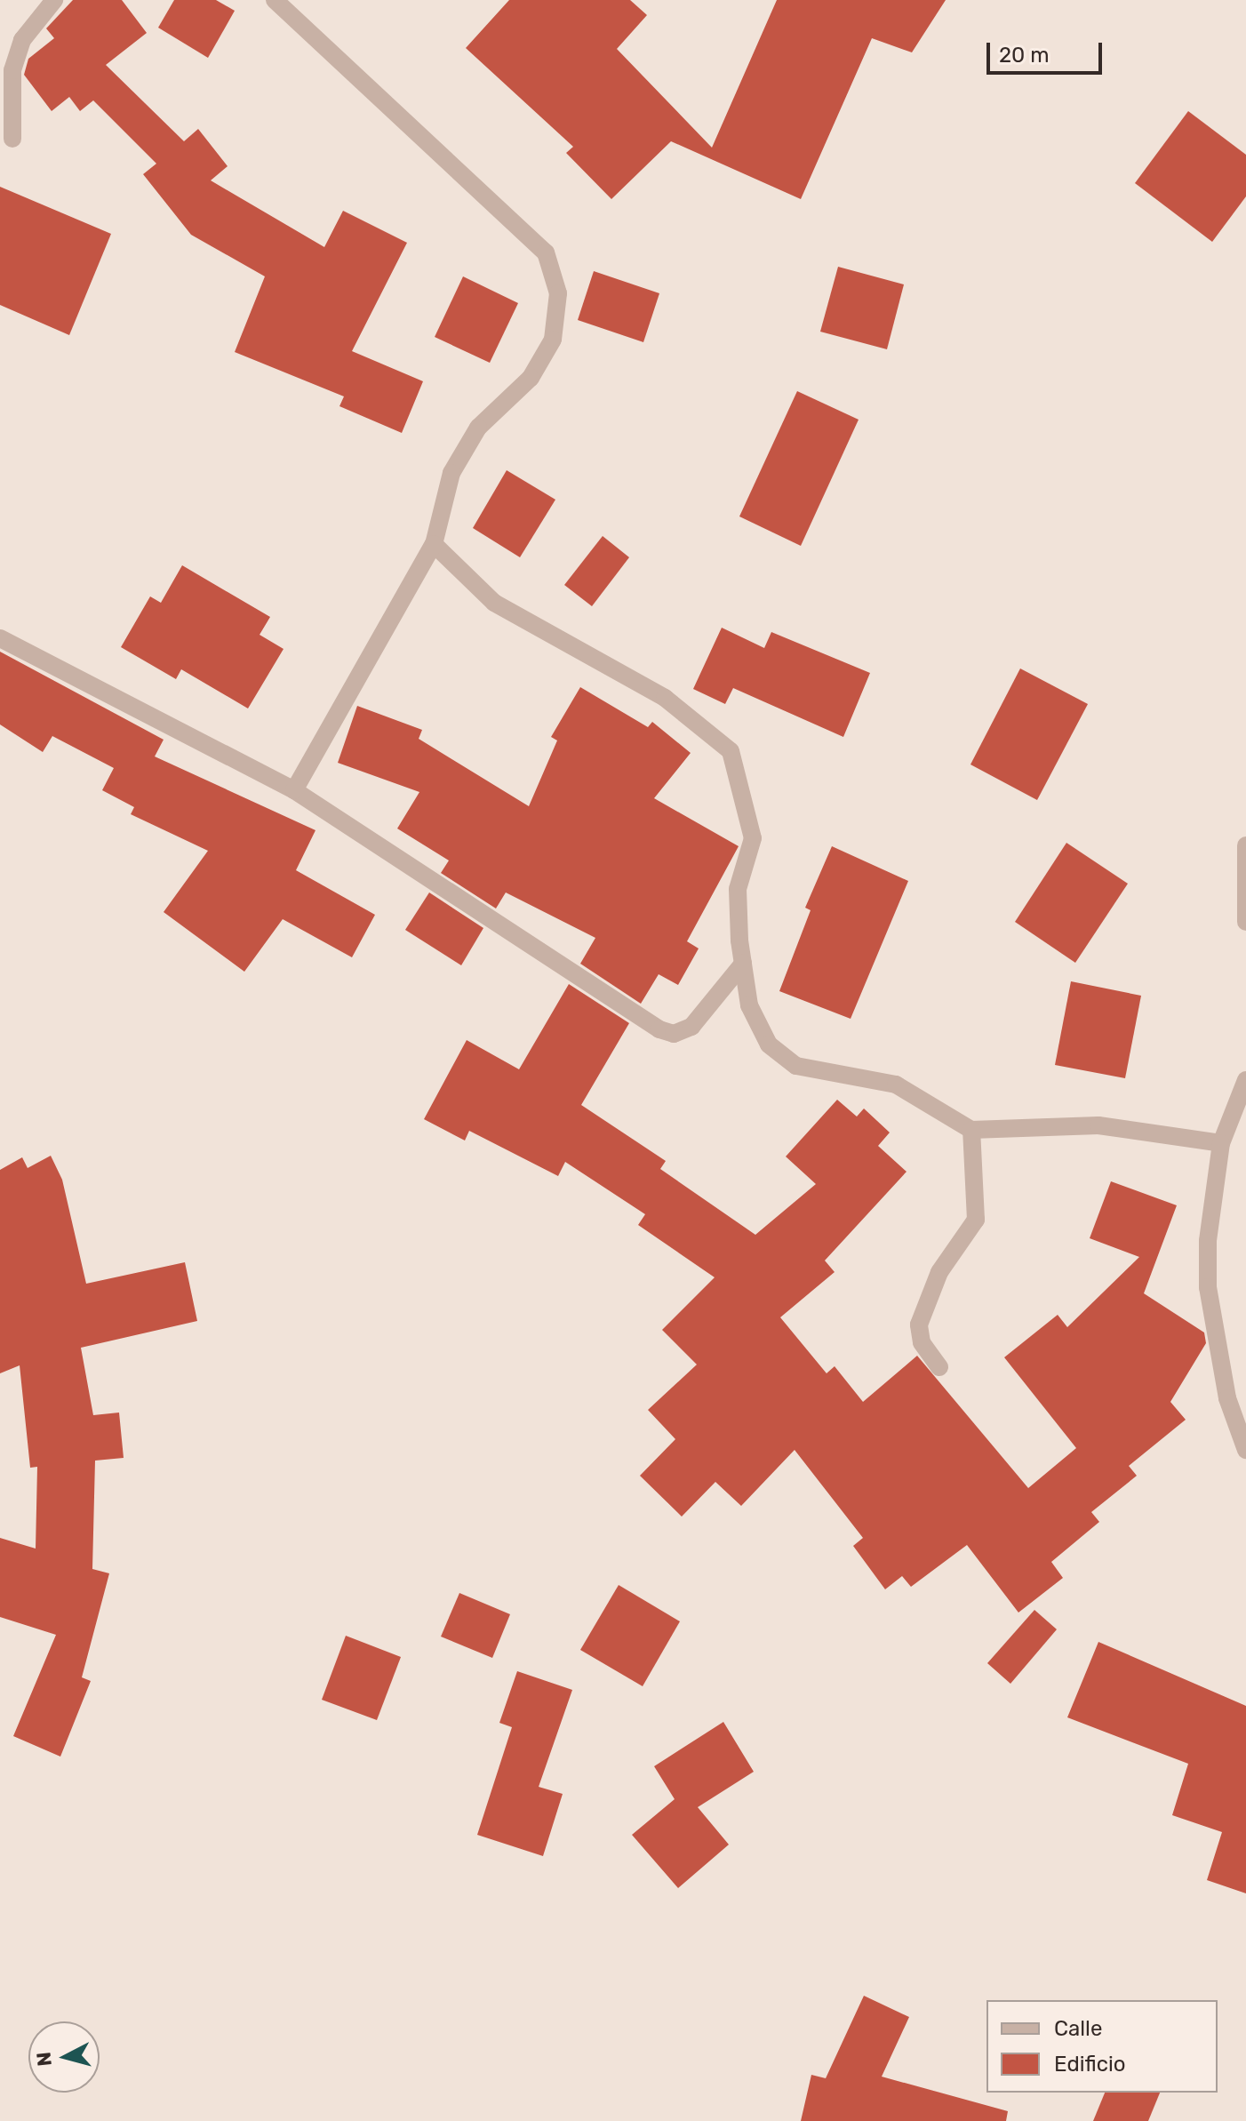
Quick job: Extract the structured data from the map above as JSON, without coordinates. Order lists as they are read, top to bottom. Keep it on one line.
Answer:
{"legend":["Calle","Edificio"],"scale_bar":"20 m","north":"left"}
